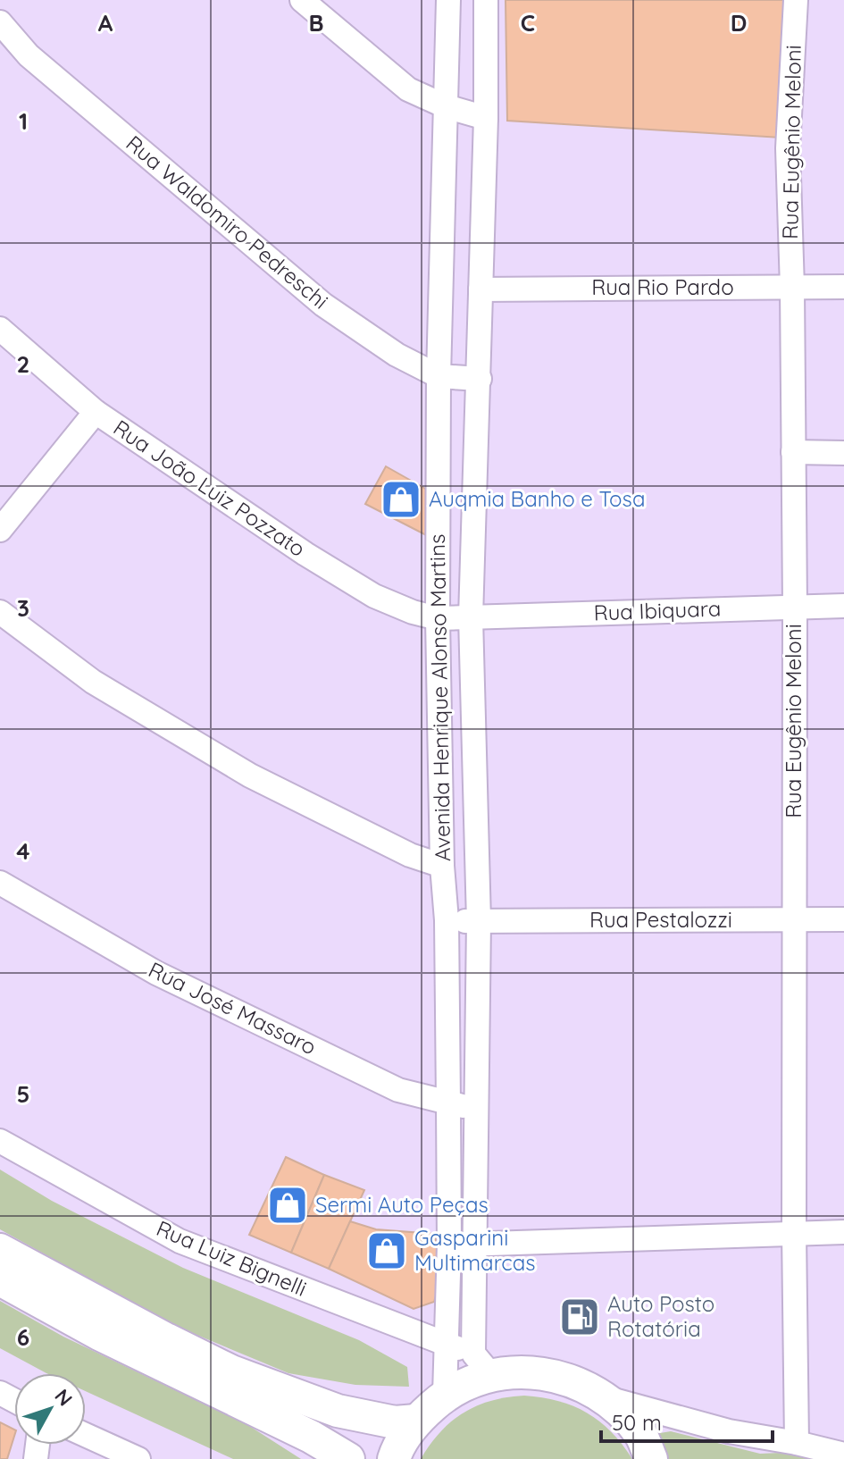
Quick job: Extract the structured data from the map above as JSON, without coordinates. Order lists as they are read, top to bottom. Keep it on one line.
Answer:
{"streets":{"street":["Rua Eugênio Meloni","Rua Waldomiro Pedreschi","Rua Rio Pardo","Rua João Luiz Pozzato","Rua Ibiquara","Avenida Henrique Alonso Martins","Rua Pestalozzi","Rua José Massaro","Rua Luiz Bignelli"]},"crossings":[["Rua Eugênio Meloni","Rua Rio Pardo"],["Rua Eugênio Meloni","Rua Ibiquara"],["Rua Eugênio Meloni","Rua Pestalozzi"],["Rua Waldomiro Pedreschi","Avenida Henrique Alonso Martins"],["Rua Rio Pardo","Avenida Henrique Alonso Martins"],["Rua João Luiz Pozzato","Rua Ibiquara"],["Rua João Luiz Pozzato","Avenida Henrique Alonso Martins"],["Rua Ibiquara","Avenida Henrique Alonso Martins"],["Avenida Henrique Alonso Martins","Rua Pestalozzi"],["Avenida Henrique Alonso Martins","Rua José Massaro"],["Avenida Henrique Alonso Martins","Rua Luiz Bignelli"]],"places":{"shop":["Auqmia Banho e Tosa","Sermi Auto Peças","Gasparini Multimarcas"],"fuel station":["Auto Posto Rotatória"]},"scale_bar":"50 m","north":"top right","grid":{"columns":["A","B","C","D"],"rows":["1","2","3","4","5","6"]}}
